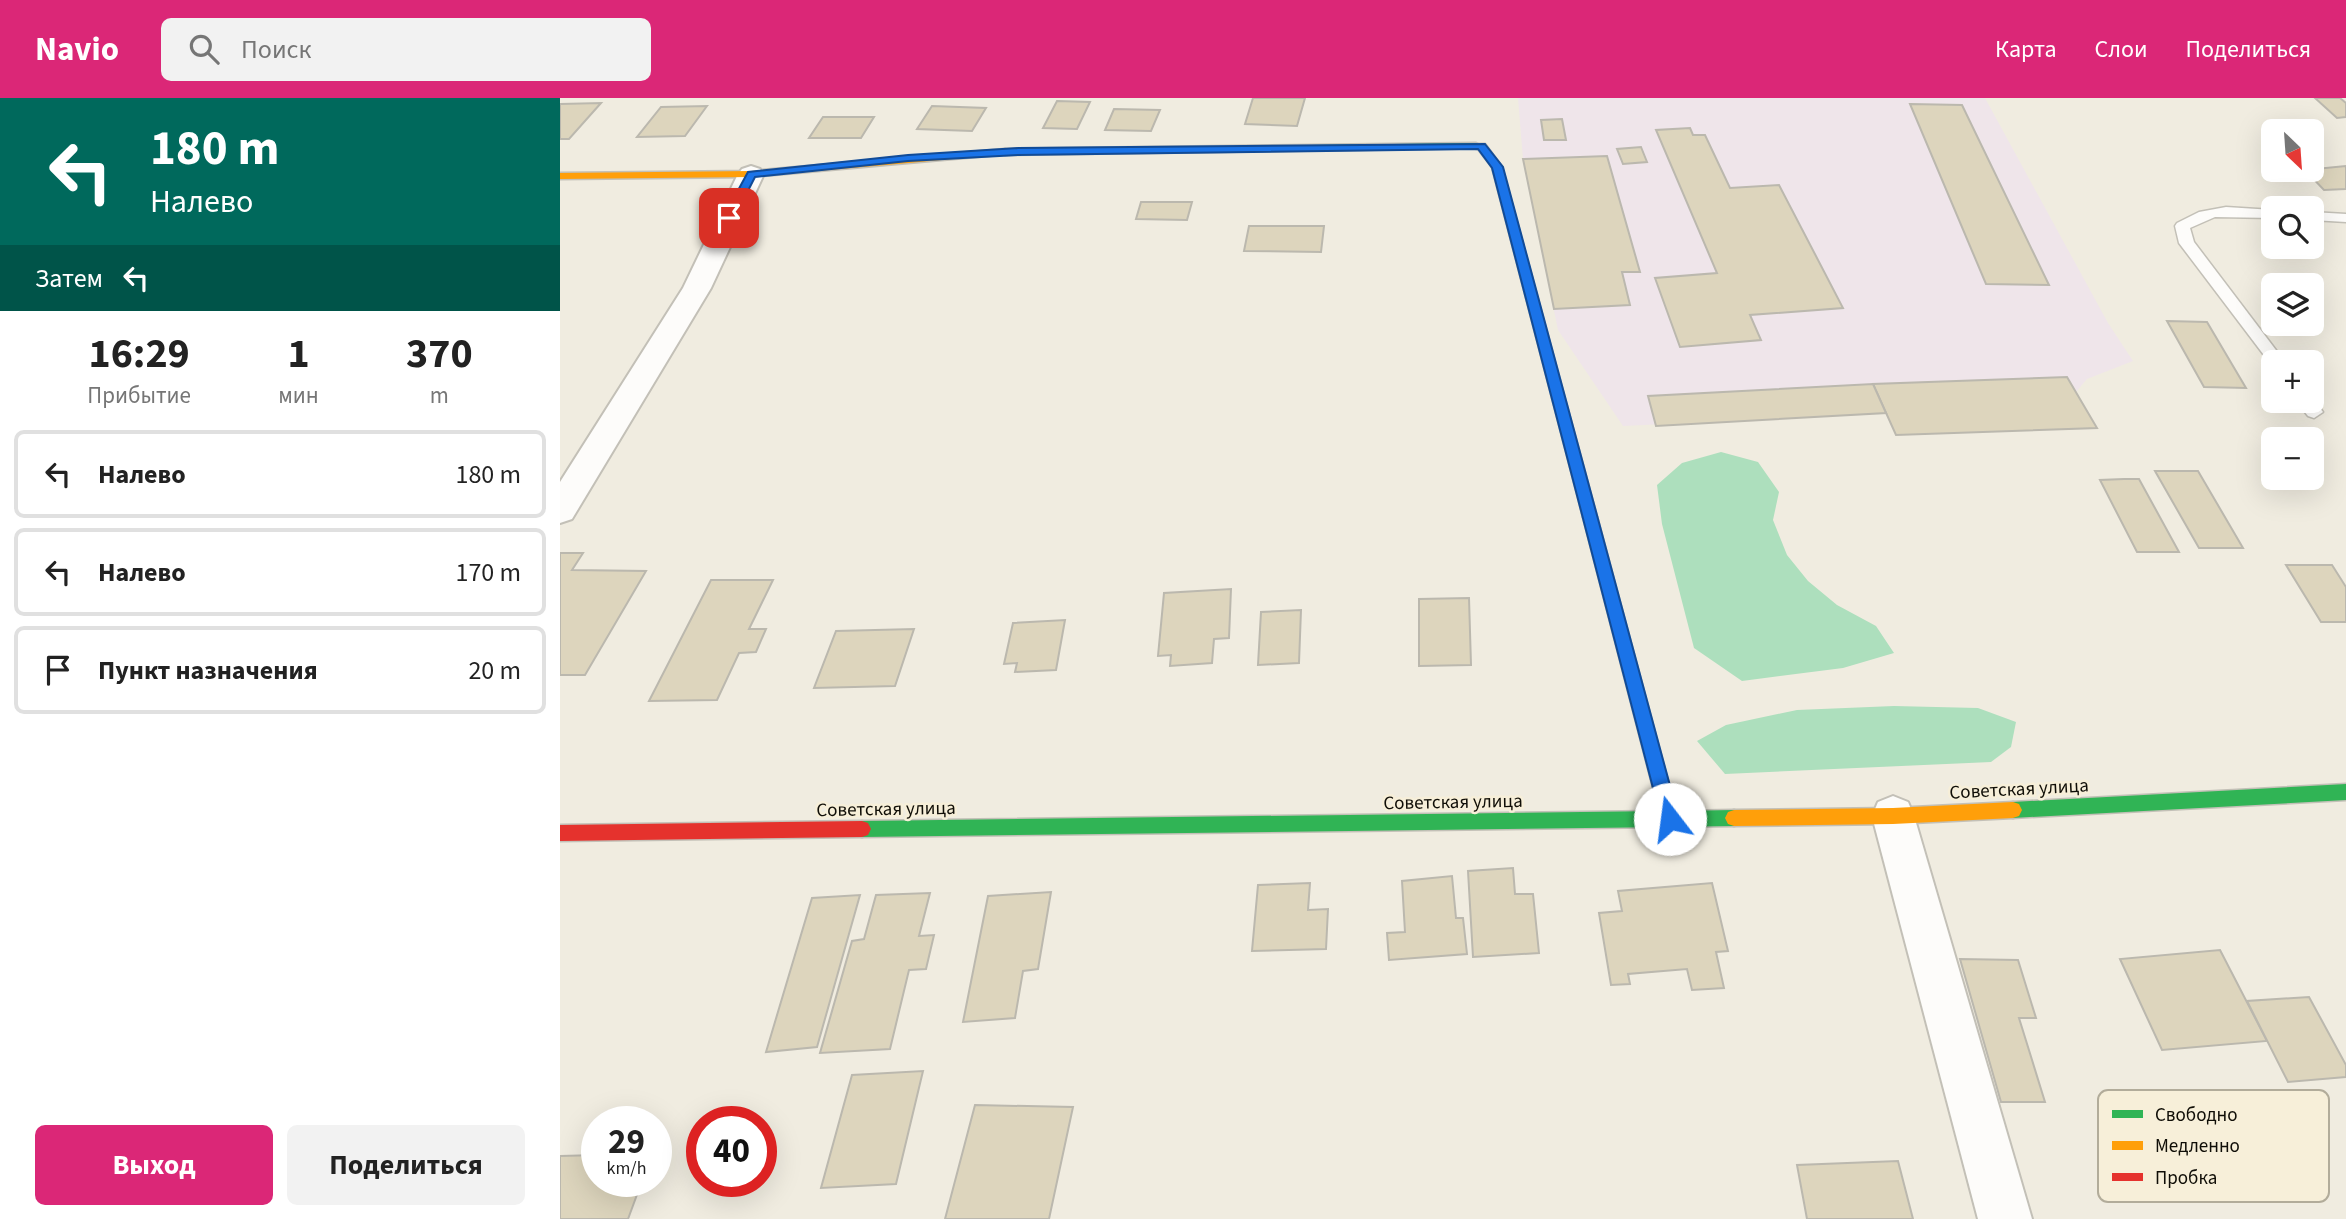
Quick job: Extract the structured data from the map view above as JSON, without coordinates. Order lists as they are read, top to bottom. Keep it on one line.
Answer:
{"streets":{"street":["Советская улица"]},"legend":["Свободно","Медленно","Пробка"],"north":"bottom right","page":{"header":"Navio","search":"Поиск","nav":["Карта","Слои","Поделиться"],"turn":["180 m","Налево"],"map_buttons":["+","−"],"then":"Затем","eta":["16:29","Прибытие","1","мин","370","m"],"list":[{"name":"Налево","value":"180 m"},{"name":"Налево","value":"170 m"},{"name":"Пункт назначения","value":"20 m"}],"speed":"29 km/h","limit":"40","buttons":["Выход","Поделиться"]}}
